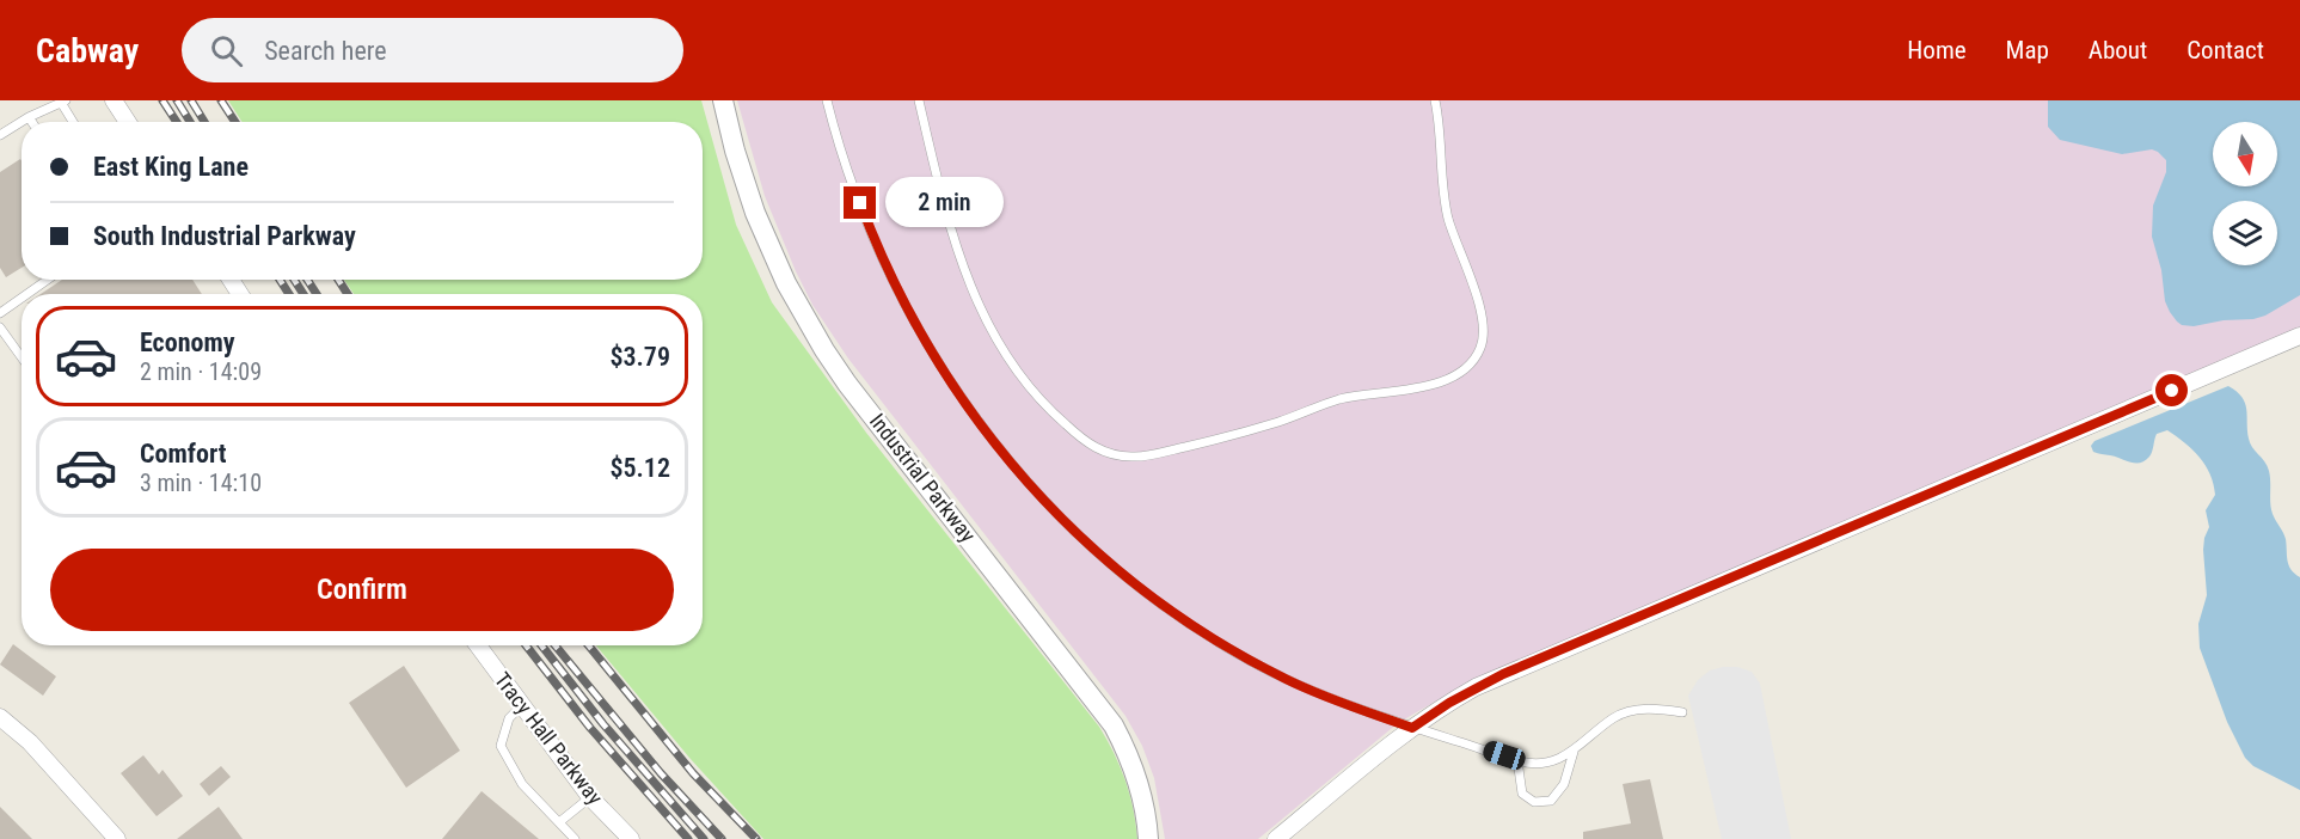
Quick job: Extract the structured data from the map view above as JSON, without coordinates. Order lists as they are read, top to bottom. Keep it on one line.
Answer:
{"streets":{"street":["Industrial Parkway","Tracy Hall Parkway"]},"north":"bottom","page":{"header":"Cabway","search":"Search here","nav":["Home","Map","About","Contact"],"banner":["East King Lane","South Industrial Parkway"],"bubble":"2 min","list":[{"name":"Economy","note":"2 min · 14:09","value":"$3.79"},{"name":"Comfort","note":"3 min · 14:10","value":"$5.12"}],"buttons":"Confirm"}}
